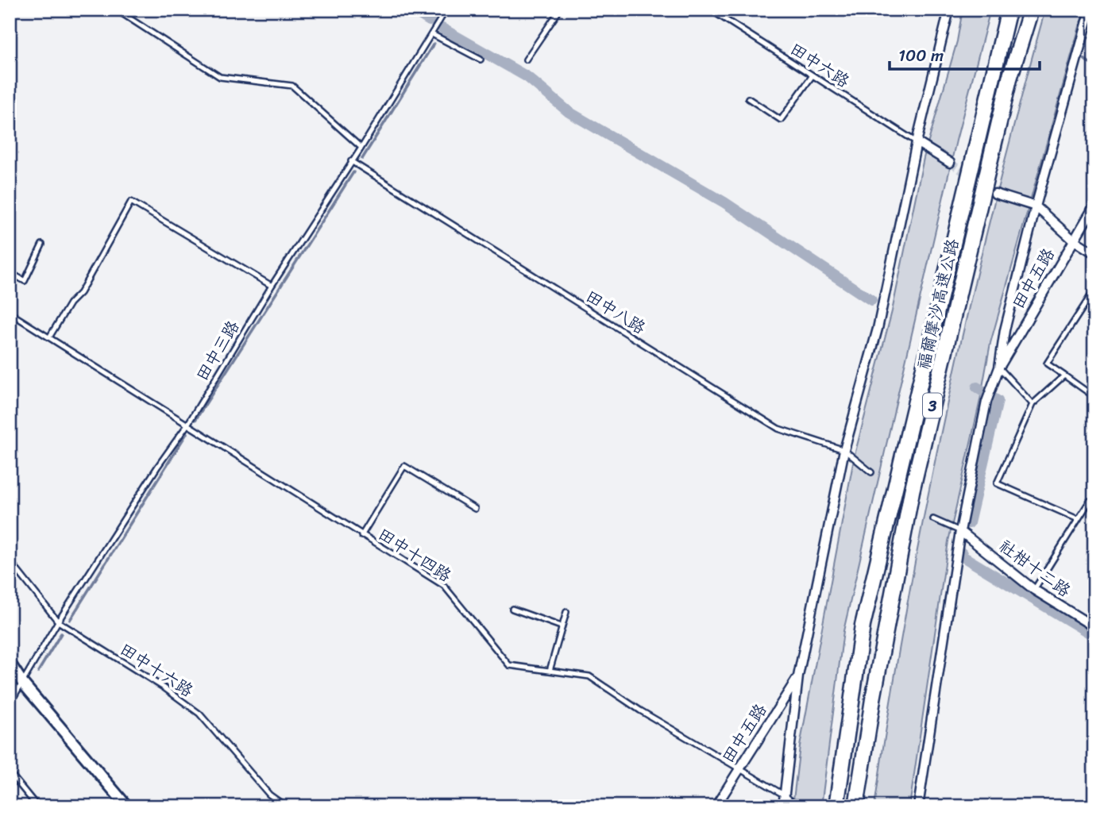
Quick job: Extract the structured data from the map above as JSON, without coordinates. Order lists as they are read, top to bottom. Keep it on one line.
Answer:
{"streets":{"highway":["福爾摩沙高速公路","3"],"street":["田中五路","社柑十二路"],"lane":["田中六路","田中八路","田中三路","田中十四路","田中十六路"]},"crossings":[["田中五路","田中十四路"],["田中八路","田中三路"],["田中三路","田中十四路"],["田中三路","田中十六路"]],"scale_bar":"100 m"}
